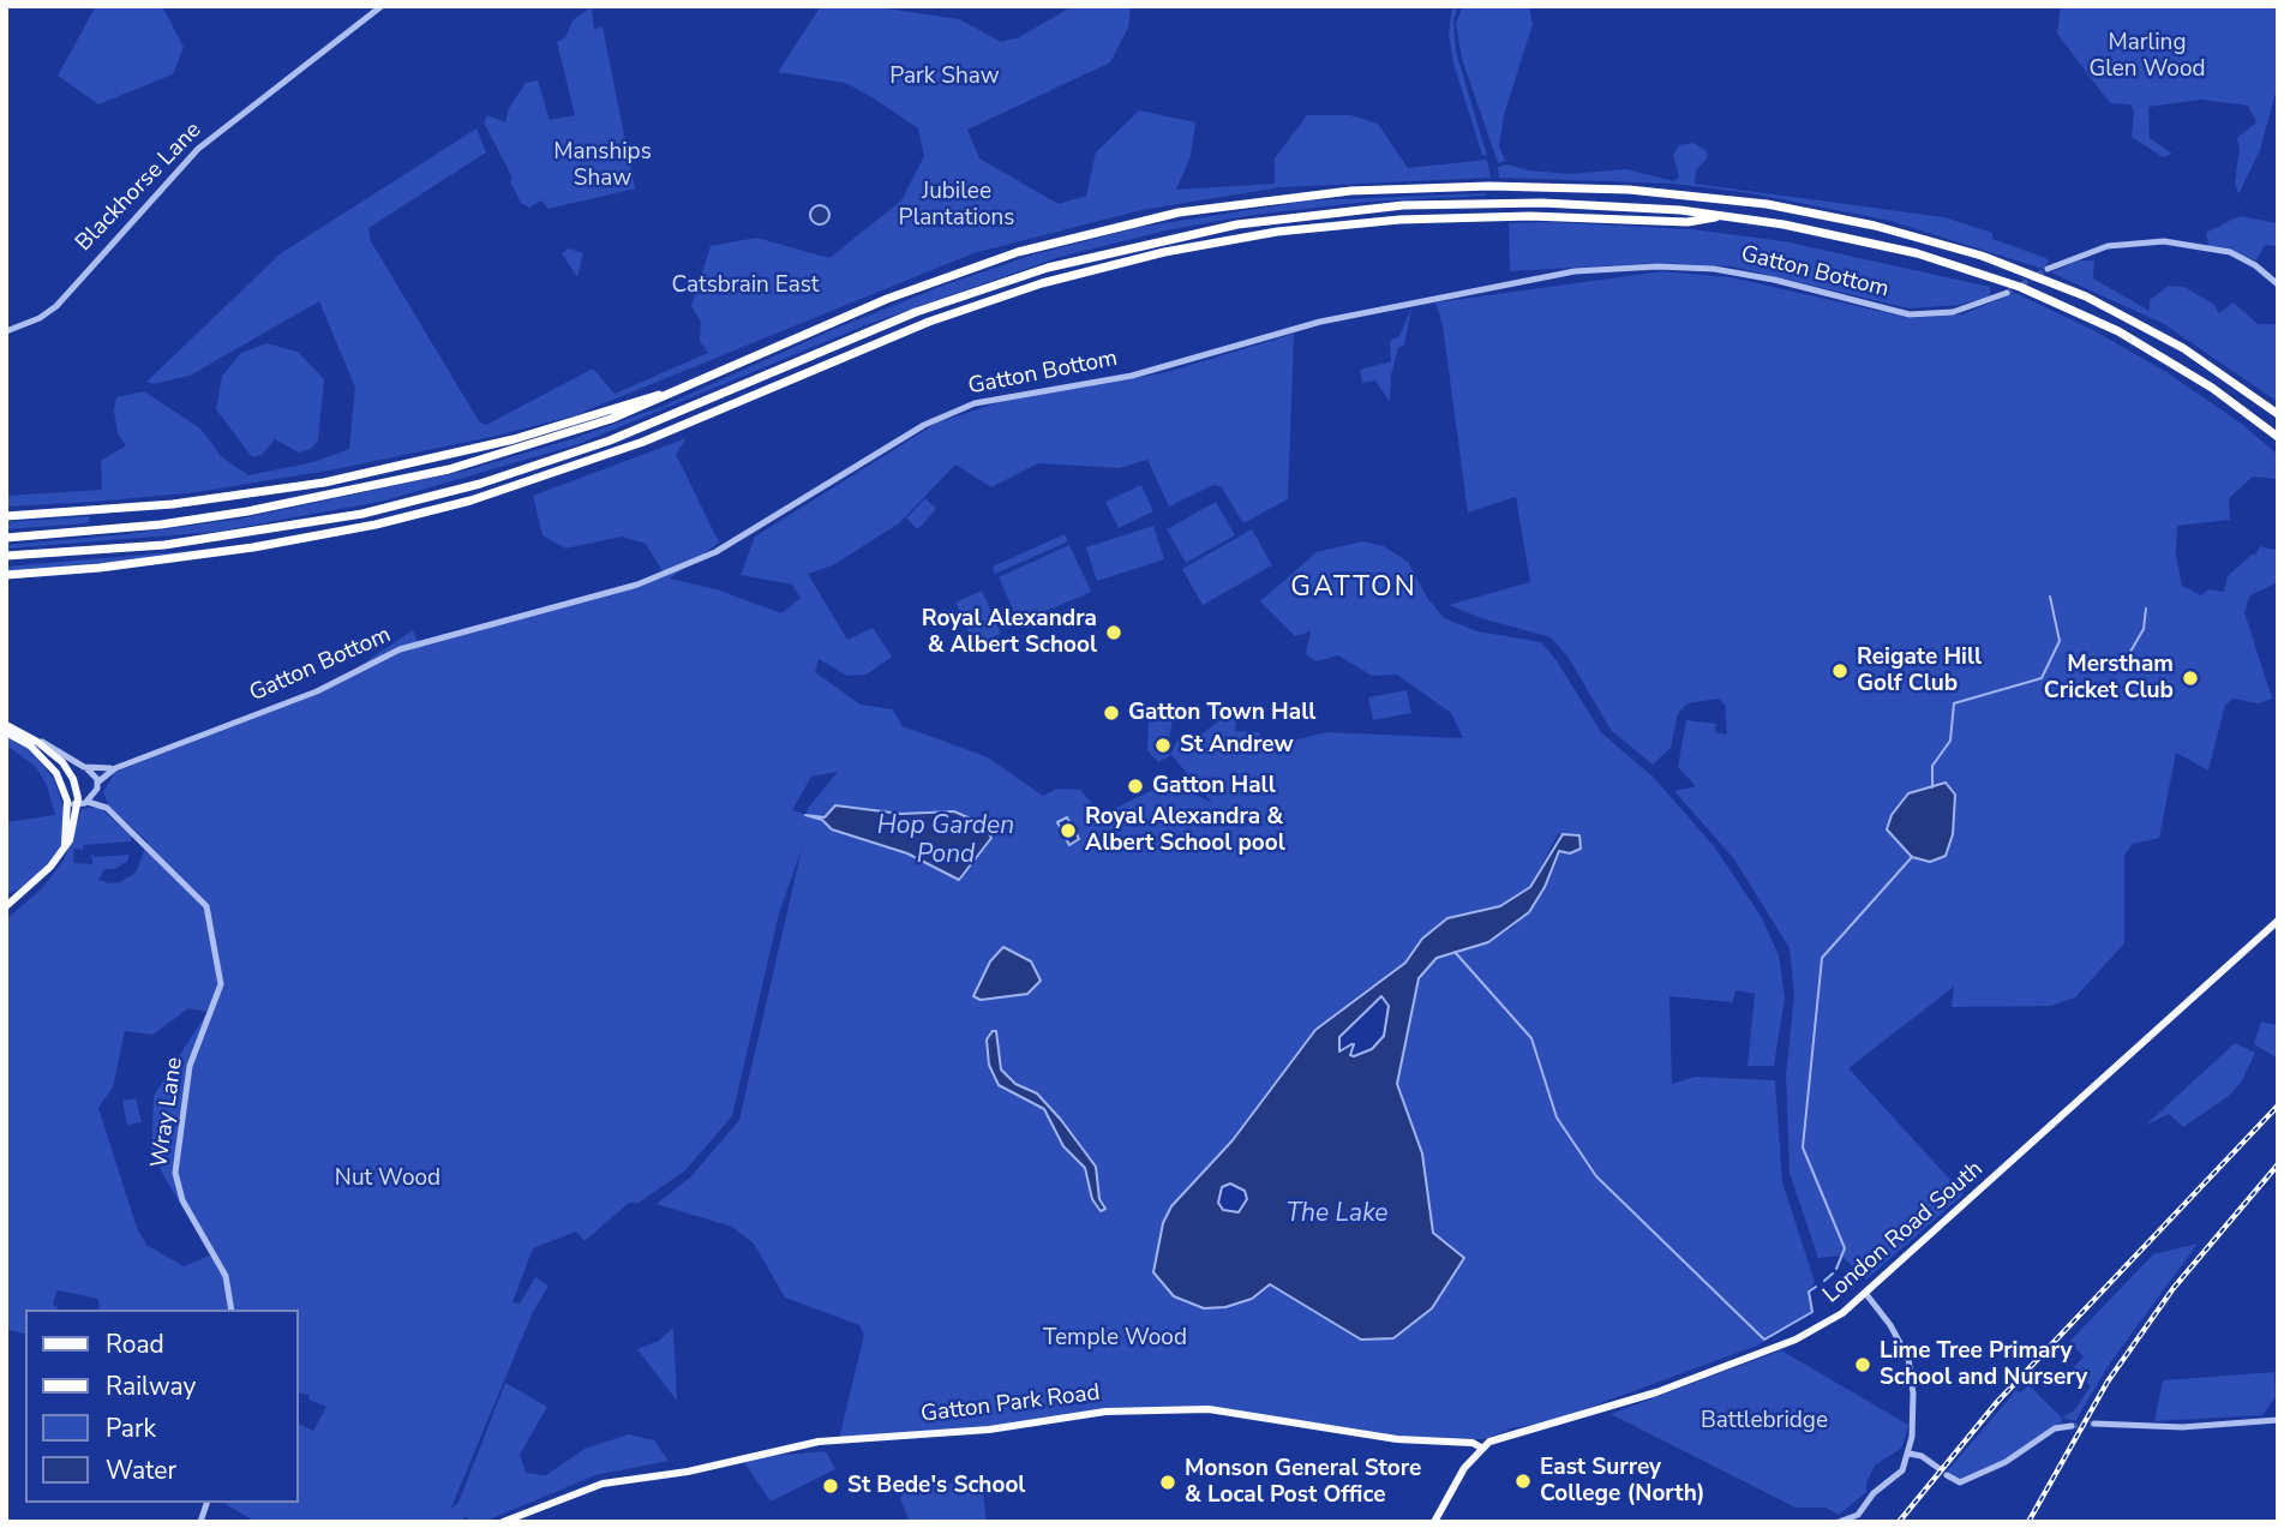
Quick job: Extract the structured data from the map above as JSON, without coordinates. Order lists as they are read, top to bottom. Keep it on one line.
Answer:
{"streets":{"main road":["London Road South","Gatton Park Road"],"street":["Blackhorse Lane","Gatton Bottom","Wray Lane"]},"crossings":[["Gatton Bottom","Wray Lane"],["London Road South","Gatton Park Road"]],"districts":["GATTON"],"water":["Hop Garden Pond","The Lake"],"parks":["Marling Glen Wood","Park Shaw","Manships Shaw","Jubilee Plantations","Catsbrain East","Nut Wood","Temple Wood","Battlebridge"],"places":["Royal Alexandra & Albert School","Reigate Hill Golf Club","Merstham Cricket Club","Gatton Town Hall","St Andrew","Gatton Hall","Royal Alexandra & Albert School pool","Lime Tree Primary School and Nursery","East Surrey College (North)","Monson General Store & Local Post Office","St Bede's School"],"legend":["Road","Railway","Park","Water"]}
